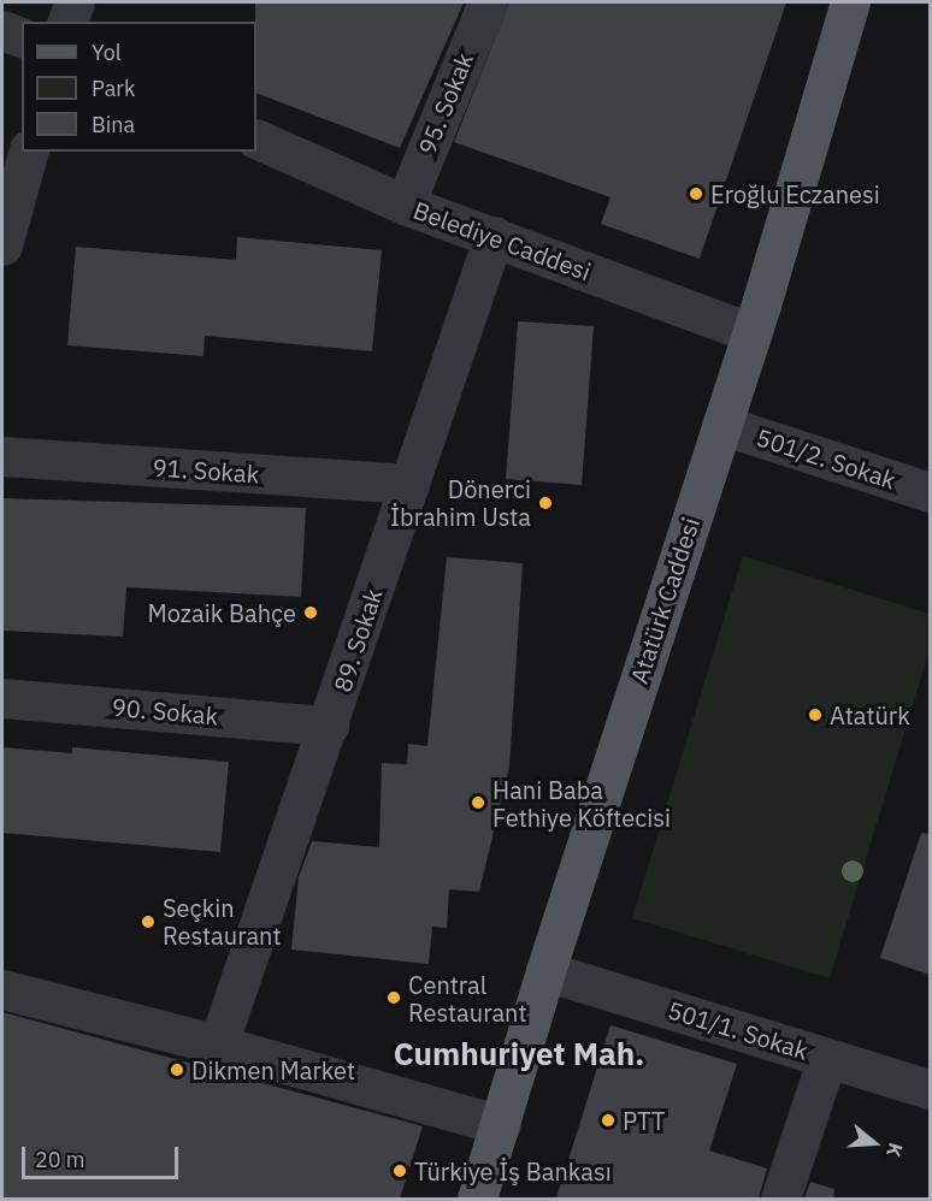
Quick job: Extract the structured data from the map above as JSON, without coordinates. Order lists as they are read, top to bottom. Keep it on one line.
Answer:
{"streets":{"main road":["Atatürk Caddesi"],"street":["95. Sokak","Belediye Caddesi","501/2. Sokak","91. Sokak","89. Sokak","90. Sokak","501/1. Sokak"]},"crossings":[["95. Sokak","Belediye Caddesi"],["Belediye Caddesi","Atatürk Caddesi"],["Belediye Caddesi","89. Sokak"],["501/2. Sokak","Atatürk Caddesi"],["91. Sokak","89. Sokak"],["Atatürk Caddesi","501/1. Sokak"],["89. Sokak","90. Sokak"]],"districts":["Cumhuriyet Mah."],"places":["Eroğlu Eczanesi","Dönerci İbrahim Usta","Mozaik Bahçe","Atatürk","Hani Baba Fethiye Köftecisi","Seçkin Restaurant","Central Restaurant","Dikmen Market","PTT","Türkiye İş Bankası"],"legend":["Yol","Park","Bina"],"scale_bar":"20 m","north":"right"}
